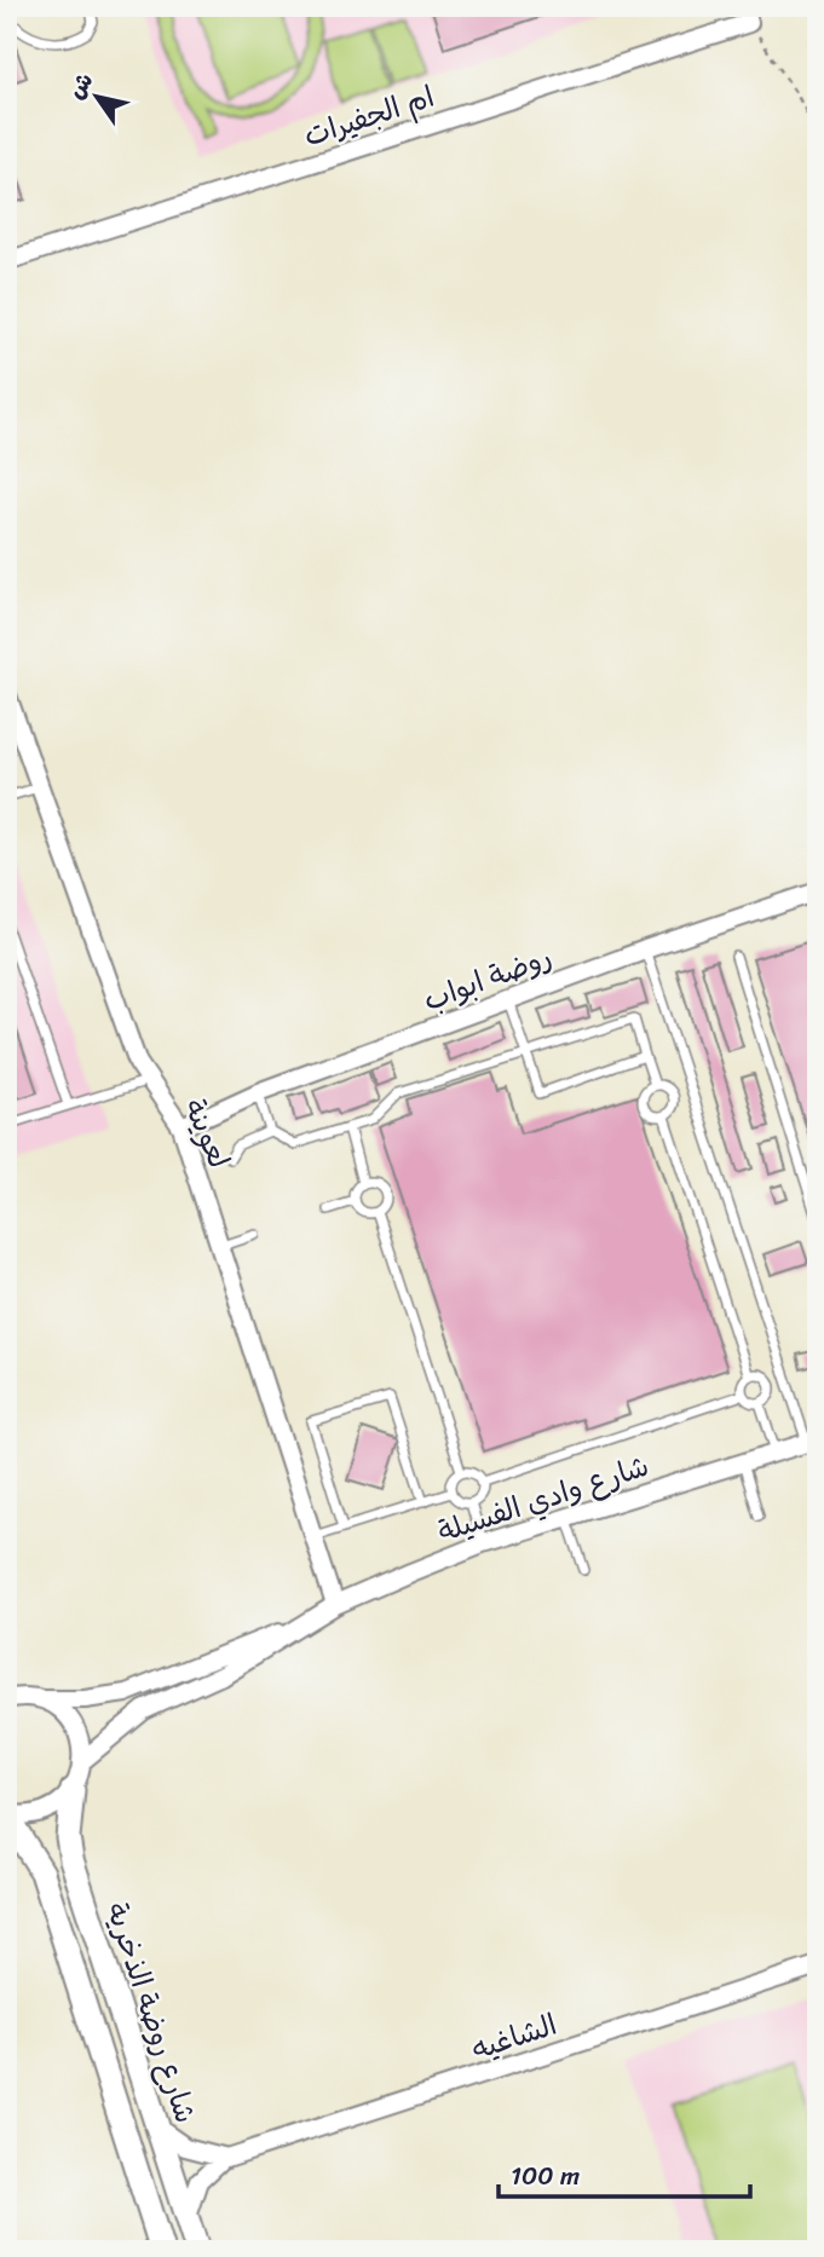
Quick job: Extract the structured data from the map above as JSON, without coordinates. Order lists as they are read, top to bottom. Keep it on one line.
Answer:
{"streets":{"street":["ام الجفيرات","روضة ابواب","لعوينة","شارع وادي الفسيلة","شارع روضة الذخرية","الشاغيه"]},"crossings":[["روضة ابواب","لعوينة"],["لعوينة","شارع وادي الفسيلة"],["شارع روضة الذخرية","الشاغيه"]],"scale_bar":"100 m","north":"top left"}
